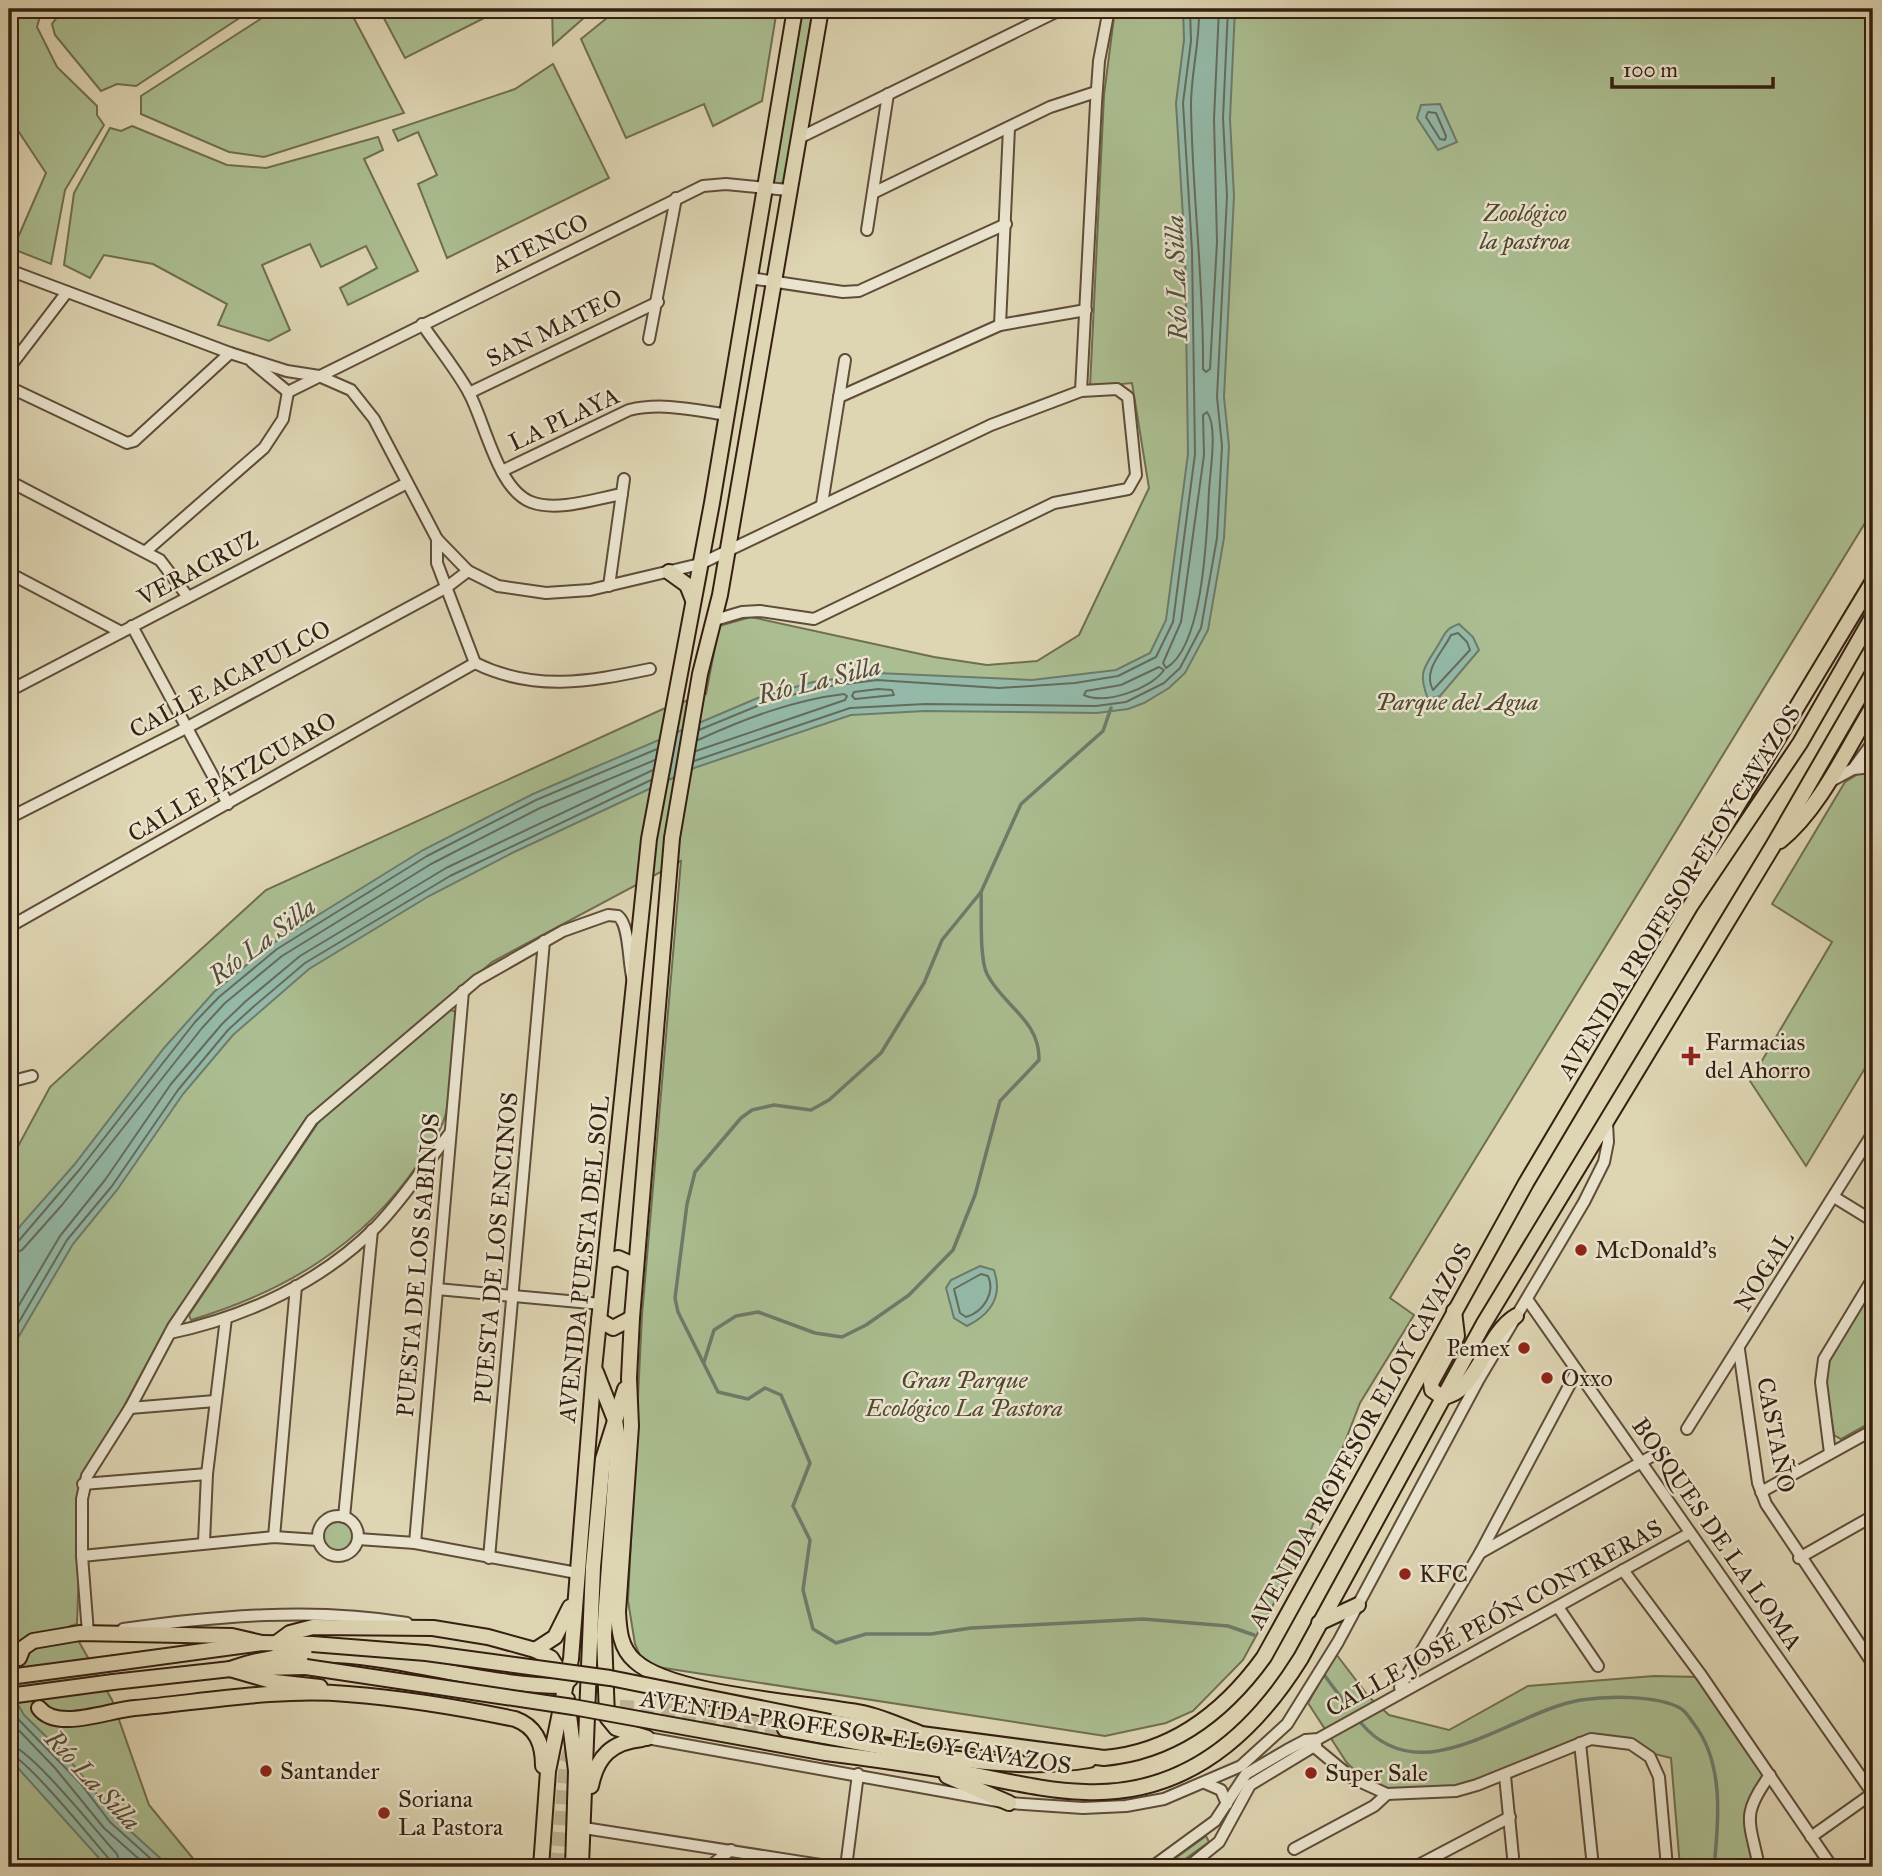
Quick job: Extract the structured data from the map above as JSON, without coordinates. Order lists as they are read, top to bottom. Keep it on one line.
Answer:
{"streets":{"main road":["AVENIDA PROFESOR ELOY CAVAZOS","AVENIDA PUESTA DEL SOL"],"street":["ATENCO","SAN MATEO","LA PLAYA","VERACRUZ","CALLE ACAPULCO","CALLE PÁTZCUARO","PUESTA DE LOS ENCINOS","PUESTA DE LOS SABINOS","NOGAL","CASTAÑO","BOSQUES DE LA LOMA","CALLE JOSÉ PEÓN CONTRERAS"]},"crossings":[["ATENCO","AVENIDA PUESTA DEL SOL"],["AVENIDA PROFESOR ELOY CAVAZOS","AVENIDA PUESTA DEL SOL"],["NOGAL","CASTAÑO"],["BOSQUES DE LA LOMA","CALLE JOSÉ PEÓN CONTRERAS"]],"water":["Río La Silla"],"parks":["Zoológico la pastroa","Parque del Agua","Gran Parque Ecológico La Pastora"],"places":{"health":["Farmacias del Ahorro"],"other":["McDonald's","Pemex","Oxxo","KFC","Santander","Super Sale","Soriana La Pastora"]},"scale_bar":"100 m"}
